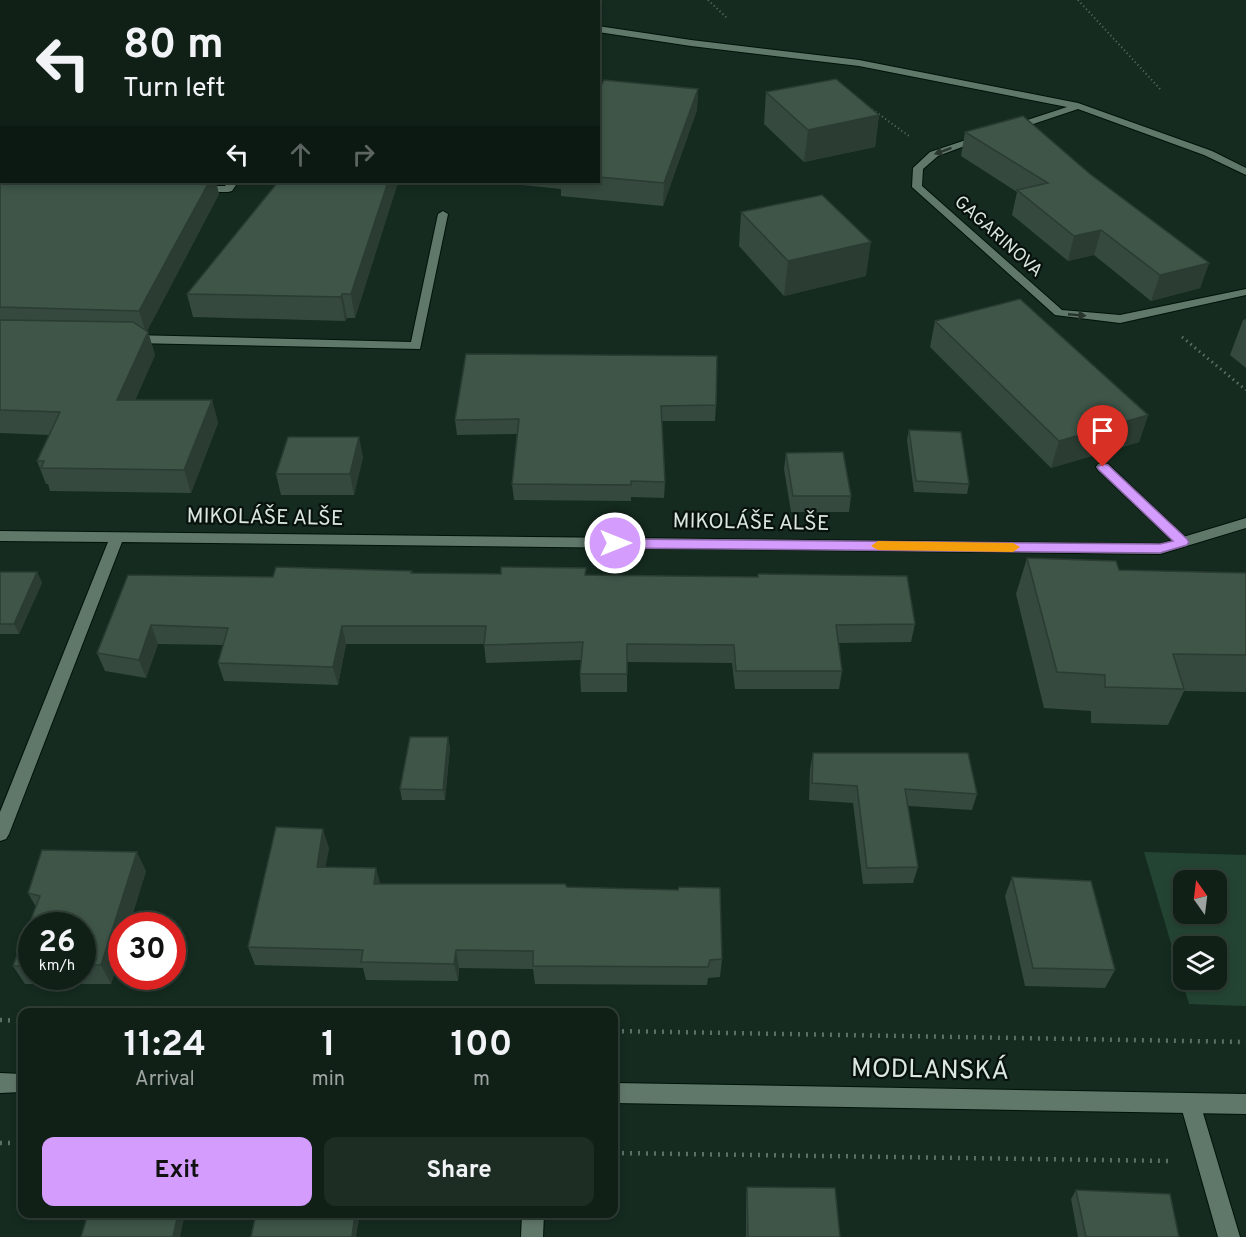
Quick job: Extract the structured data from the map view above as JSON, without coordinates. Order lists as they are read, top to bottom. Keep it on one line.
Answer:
{"streets":{"street":["GAGARINOVA","MIKOLÁŠE ALŠE","MODLANSKÁ"]},"one_way":["GAGARINOVA"],"north":"top","page":{"turn":["80 m","Turn left"],"speed":"26 km/h","limit":"30","eta":["11:24","Arrival","1","min","100","m"],"buttons":["Exit","Share"]}}
